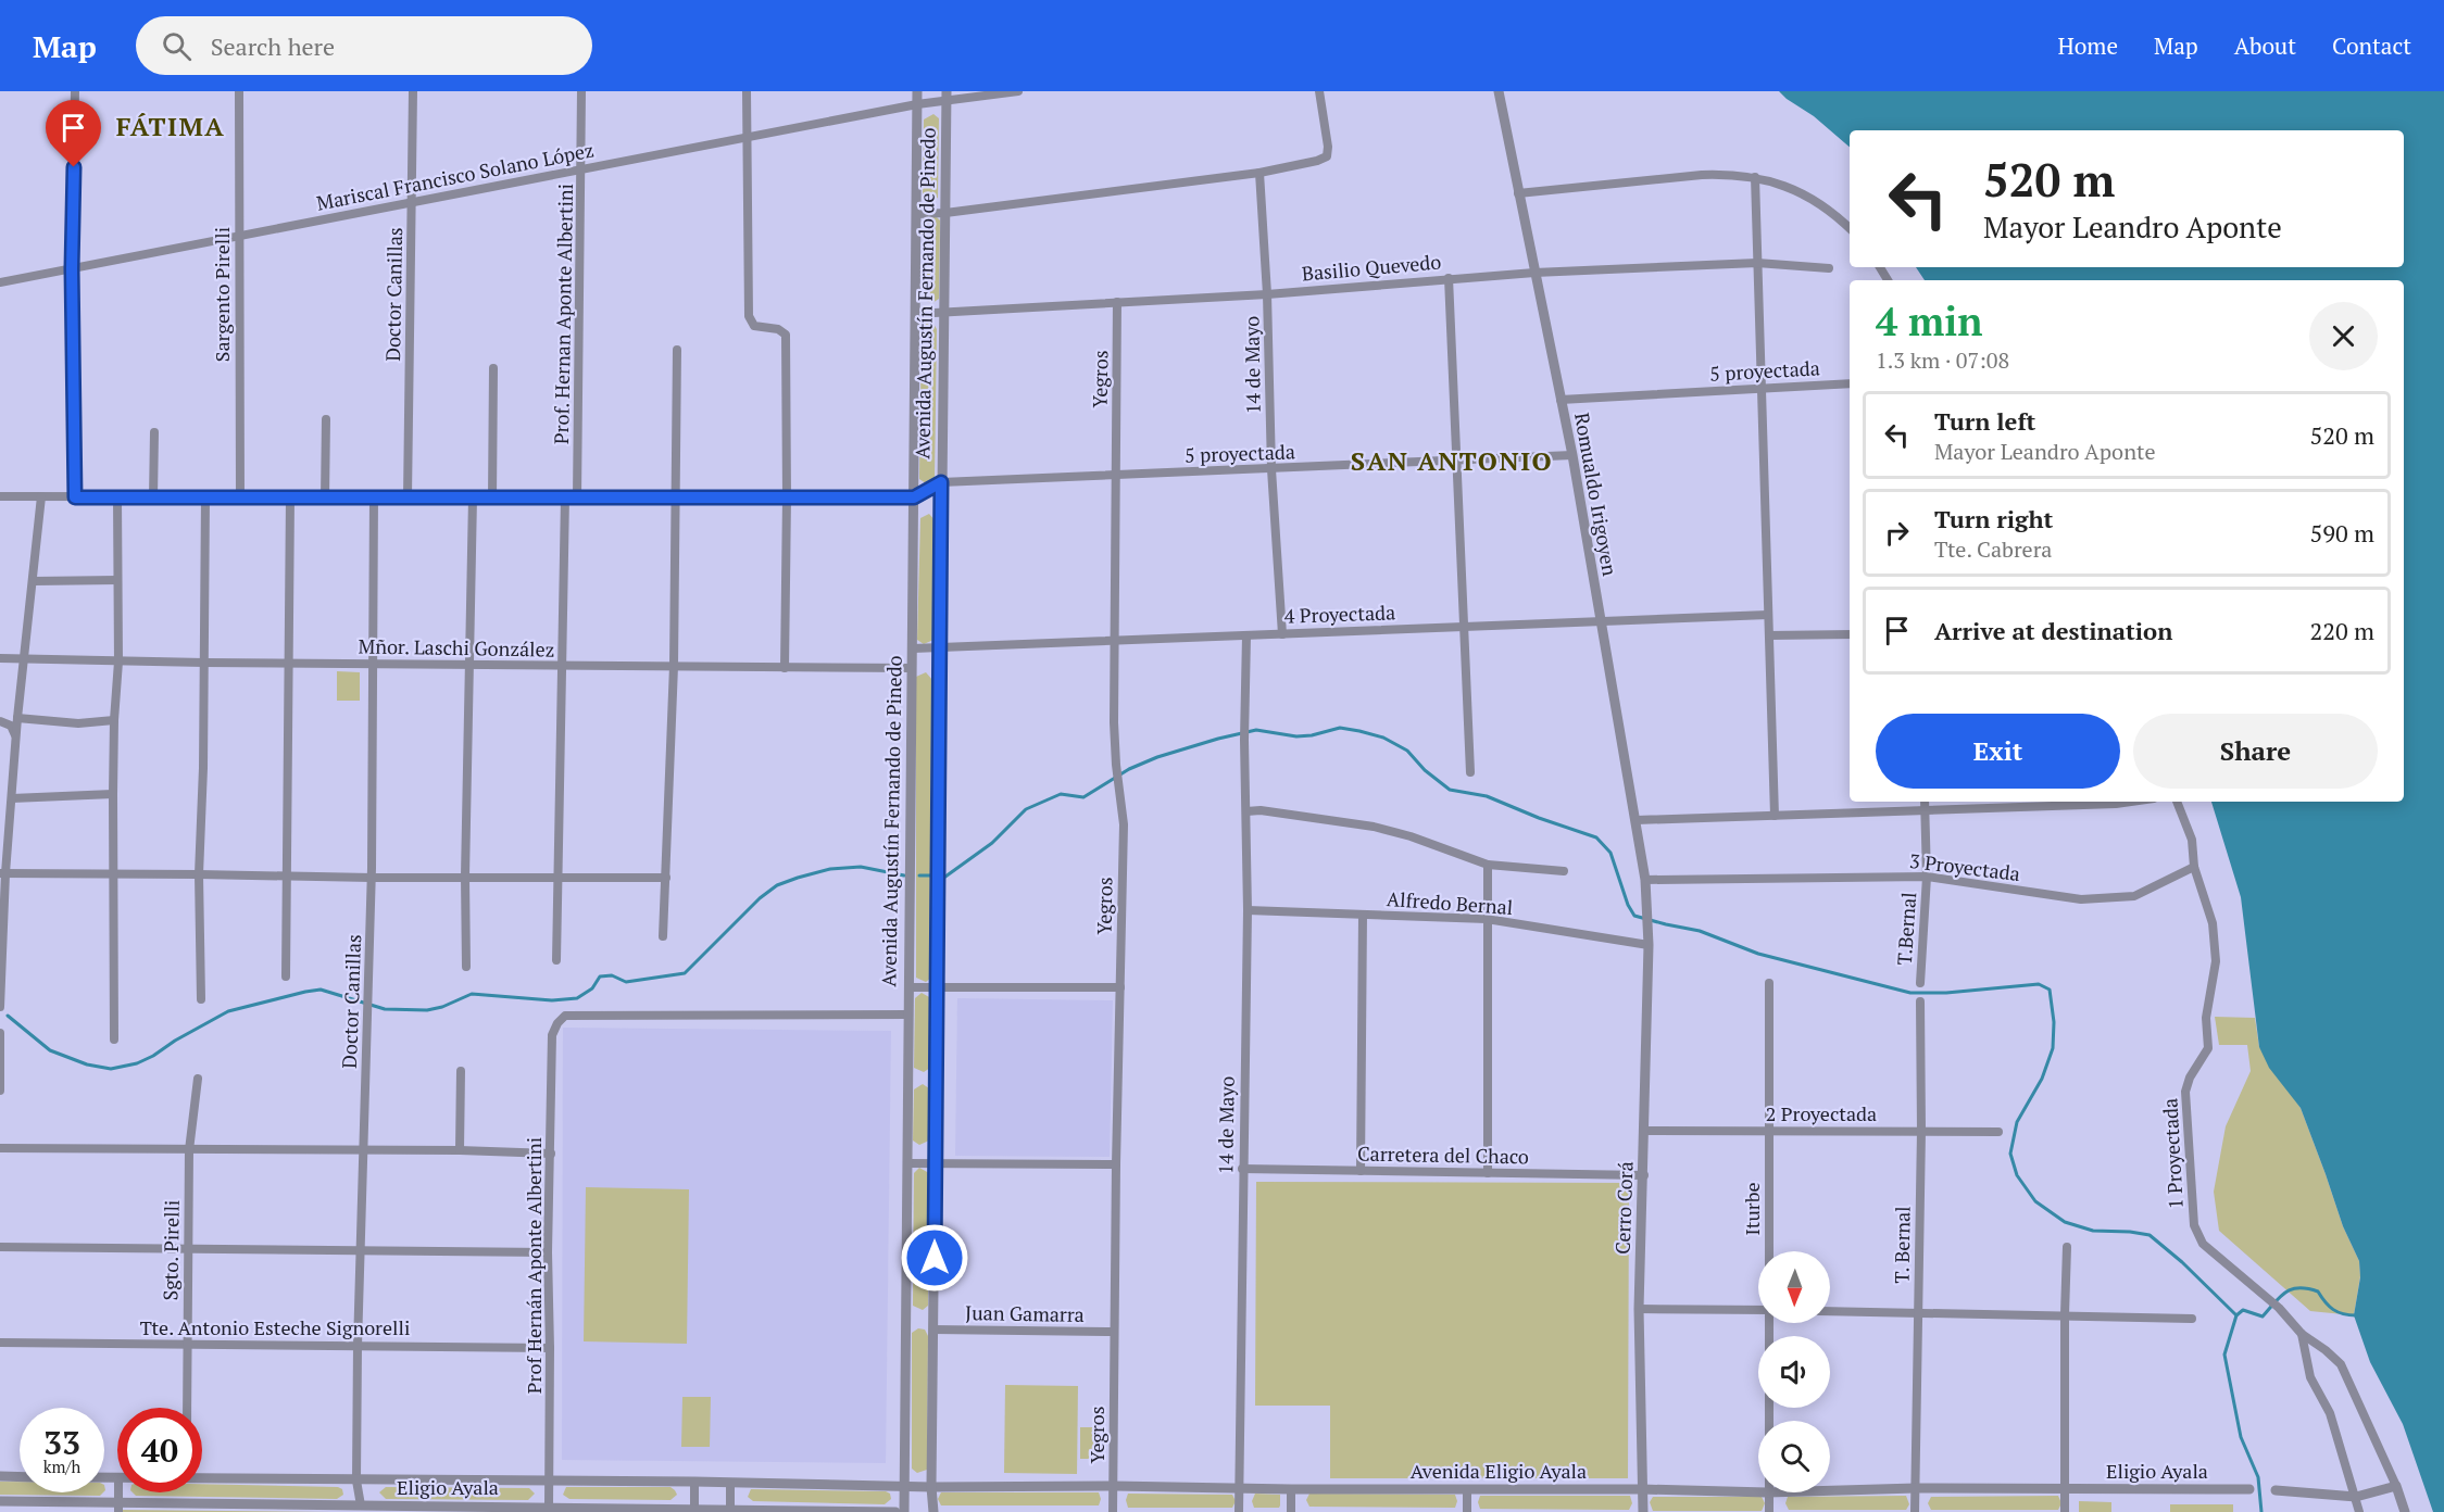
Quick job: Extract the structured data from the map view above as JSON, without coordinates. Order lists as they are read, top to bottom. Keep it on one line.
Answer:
{"streets":{"street":["Mariscal Francisco Solano López","Basilio Quevedo","Avenida Augustín Fernando de Pinedo","Sargento Pirelli","Doctor Canillas","Prof. Hernan Aponte Albertini","14 de Mayo","5 proyectada","Yegros","Romualdo Irigoyen","4 Proyectada","Mñor. Laschi González","3 Proyectada","Alfredo Bernal","T.Bernal","2 Proyectada","1 Proyectada","Carretera del Chaco","Cerro Corá","Iturbe","T. Bernal","Sgto. Pirelli","Prof Hernán Aponte Albertini","Juan Gamarra","Tte. Antonio Esteche Signorelli","Avenida Eligio Ayala","Eligio Ayala"]},"crossings":[["Mariscal Francisco Solano López","Avenida Augustín Fernando de Pinedo"],["Mariscal Francisco Solano López","Sargento Pirelli"],["Mariscal Francisco Solano López","Doctor Canillas"],["Mariscal Francisco Solano López","Prof. Hernan Aponte Albertini"],["Basilio Quevedo","Avenida Augustín Fernando de Pinedo"],["Basilio Quevedo","14 de Mayo"],["Basilio Quevedo","Yegros"],["Basilio Quevedo","Romualdo Irigoyen"],["Avenida Augustín Fernando de Pinedo","5 proyectada"],["Avenida Augustín Fernando de Pinedo","4 Proyectada"],["Avenida Augustín Fernando de Pinedo","Mñor. Laschi González"],["Avenida Augustín Fernando de Pinedo","Prof Hernán Aponte Albertini"],["Avenida Augustín Fernando de Pinedo","Juan Gamarra"],["Avenida Augustín Fernando de Pinedo","Avenida Eligio Ayala"],["Avenida Augustín Fernando de Pinedo","Eligio Ayala"],["Doctor Canillas","Mñor. Laschi González"],["Doctor Canillas","Tte. Antonio Esteche Signorelli"],["Doctor Canillas","Eligio Ayala"],["14 de Mayo","5 proyectada"],["14 de Mayo","4 Proyectada"],["14 de Mayo","Alfredo Bernal"],["14 de Mayo","Carretera del Chaco"],["14 de Mayo","Avenida Eligio Ayala"],["5 proyectada","Yegros"],["5 proyectada","Romualdo Irigoyen"],["Yegros","4 Proyectada"],["Yegros","Juan Gamarra"],["Yegros","Avenida Eligio Ayala"],["Romualdo Irigoyen","4 Proyectada"],["Romualdo Irigoyen","3 Proyectada"],["Romualdo Irigoyen","Cerro Corá"],["3 Proyectada","T.Bernal"],["3 Proyectada","1 Proyectada"],["Alfredo Bernal","Cerro Corá"],["2 Proyectada","Cerro Corá"],["2 Proyectada","Iturbe"],["2 Proyectada","T. Bernal"],["Carretera del Chaco","Cerro Corá"],["Cerro Corá","Avenida Eligio Ayala"],["T. Bernal","Avenida Eligio Ayala"],["Sgto. Pirelli","Tte. Antonio Esteche Signorelli"],["Prof Hernán Aponte Albertini","Tte. Antonio Esteche Signorelli"],["Prof Hernán Aponte Albertini","Eligio Ayala"],["Avenida Eligio Ayala","Eligio Ayala"]],"districts":["FÁTIMA","SAN ANTONIO"],"north":"bottom","page":{"header":"Map","search":"Search here","nav":["Home","Map","About","Contact"],"turn":["520 m","Mayor Leandro Aponte"],"heading":["4 min","1.3 km · 07:08"],"list":[{"name":"Turn left","note":"Mayor Leandro Aponte","value":"520 m"},{"name":"Turn right","note":"Tte. Cabrera","value":"590 m"},{"name":"Arrive at destination","value":"220 m"}],"buttons":["Exit","Share"],"speed":"33 km/h","limit":"40"}}
